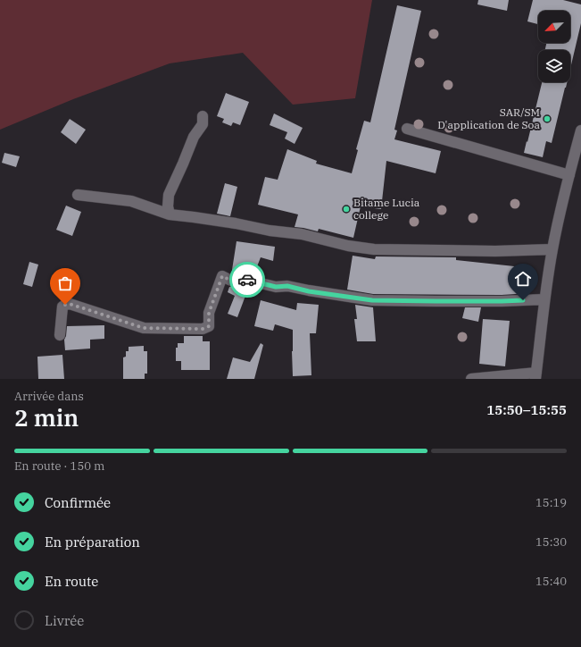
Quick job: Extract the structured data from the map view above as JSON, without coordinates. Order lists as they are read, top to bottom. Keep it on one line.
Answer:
{"places":["SAR/SM D'application de Soa","Bitame Lucia college"],"north":"bottom left","page":{"heading":["2 min","Arrivée dans","15:50–15:55"],"bar":"En route · 150 m","list":[["Confirmée","15:19"],["En préparation","15:30"],["En route","15:40"],"Livrée"]}}
